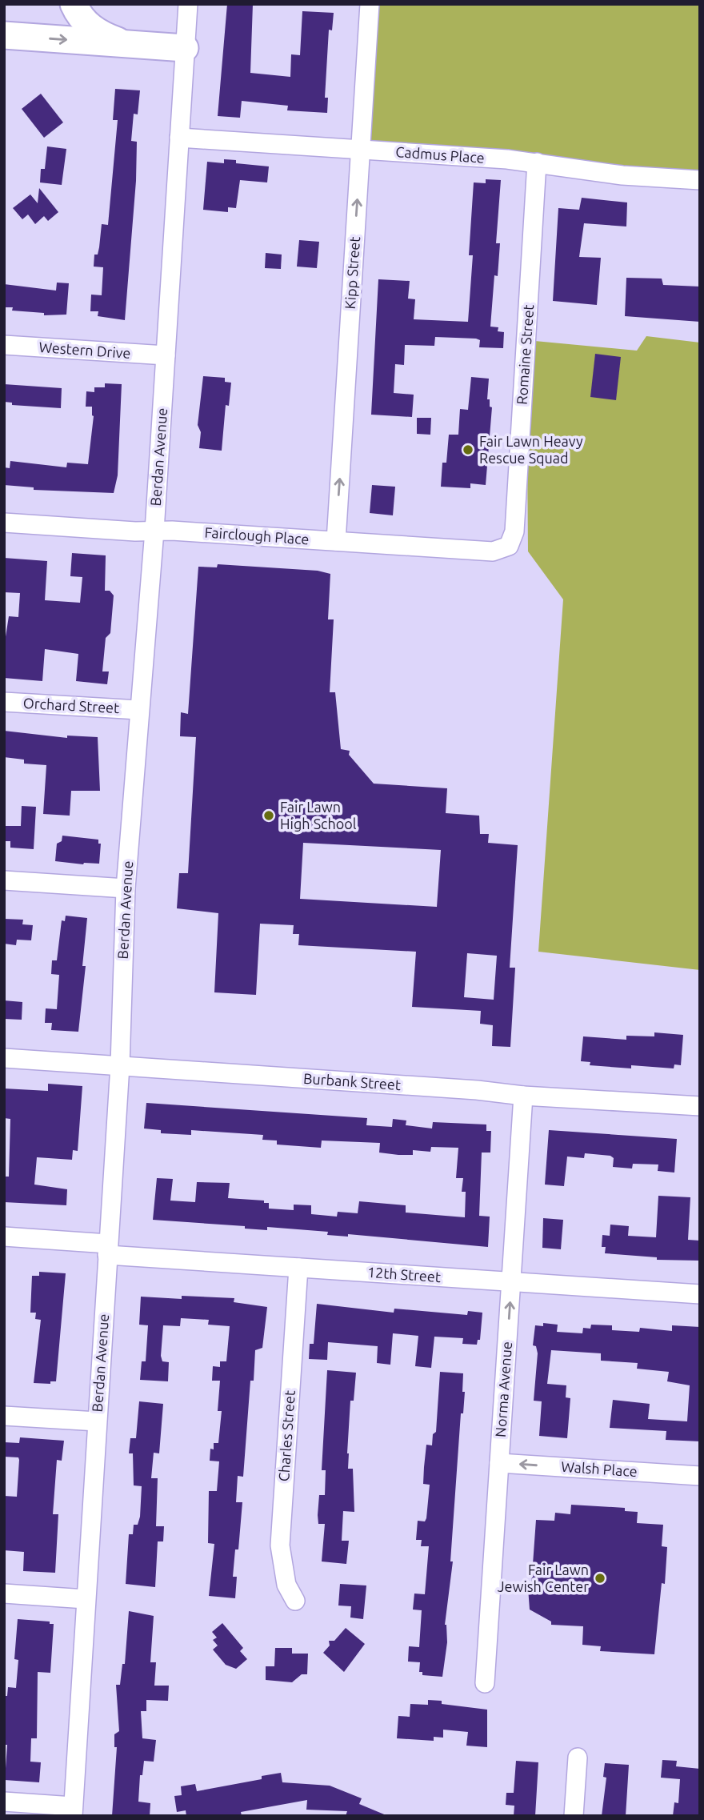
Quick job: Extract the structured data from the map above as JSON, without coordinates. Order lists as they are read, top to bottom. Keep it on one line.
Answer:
{"streets":{"street":["Cadmus Place","Kipp Street","Western Drive","Romaine Street","Berdan Avenue","Fairclough Place","Orchard Street","Burbank Street","12th Street","Norma Avenue","Charles Street","Walsh Place"]},"crossings":[["Cadmus Place","Kipp Street"],["Cadmus Place","Romaine Street"],["Cadmus Place","Berdan Avenue"],["Kipp Street","Fairclough Place"],["Western Drive","Berdan Avenue"],["Romaine Street","Fairclough Place"],["Berdan Avenue","Fairclough Place"],["Berdan Avenue","Orchard Street"],["Berdan Avenue","Burbank Street"],["Berdan Avenue","12th Street"],["Burbank Street","Norma Avenue"],["12th Street","Norma Avenue"],["12th Street","Charles Street"],["Norma Avenue","Walsh Place"]],"one_way":["Kipp Street","Walsh Place"],"places":["Fair Lawn Heavy Rescue Squad","Fair Lawn High School","Fair Lawn Jewish Center"]}
